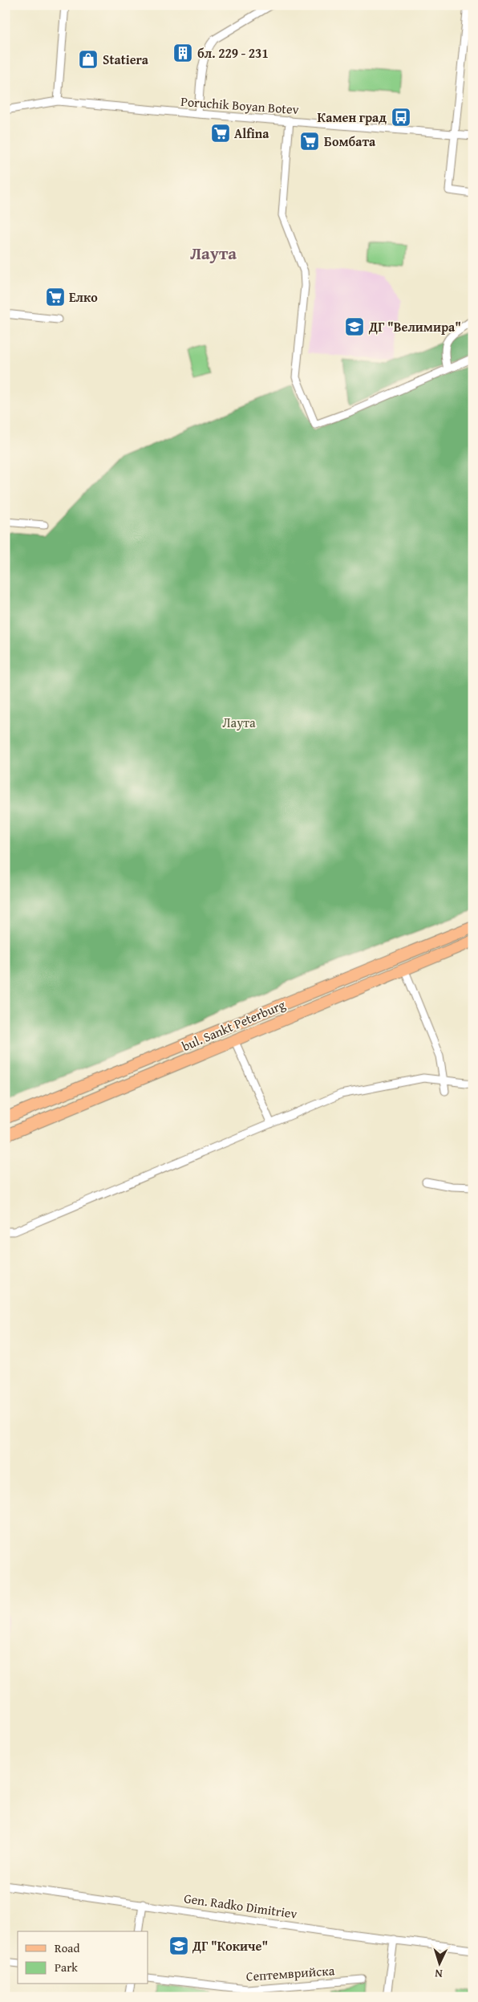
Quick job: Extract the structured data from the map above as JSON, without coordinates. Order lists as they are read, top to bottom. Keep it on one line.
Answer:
{"streets":{"main road":["bul. Sankt Peterburg"],"street":["Poruchik Boyan Botev","Gen. Radko Dimitriev","Септемврийска"]},"districts":["Лаута"],"parks":["Лаута"],"places":{"building":["бл. 229 - 231"],"shop":["Statiera"],"bus stop":["Камен град"],"supermarket":["Alfina","Бомбата","Елко"],"school or university":["ДГ \"Велимира\"","ДГ \"Кокиче\""]},"legend":["Road","Park"],"north":"bottom"}
